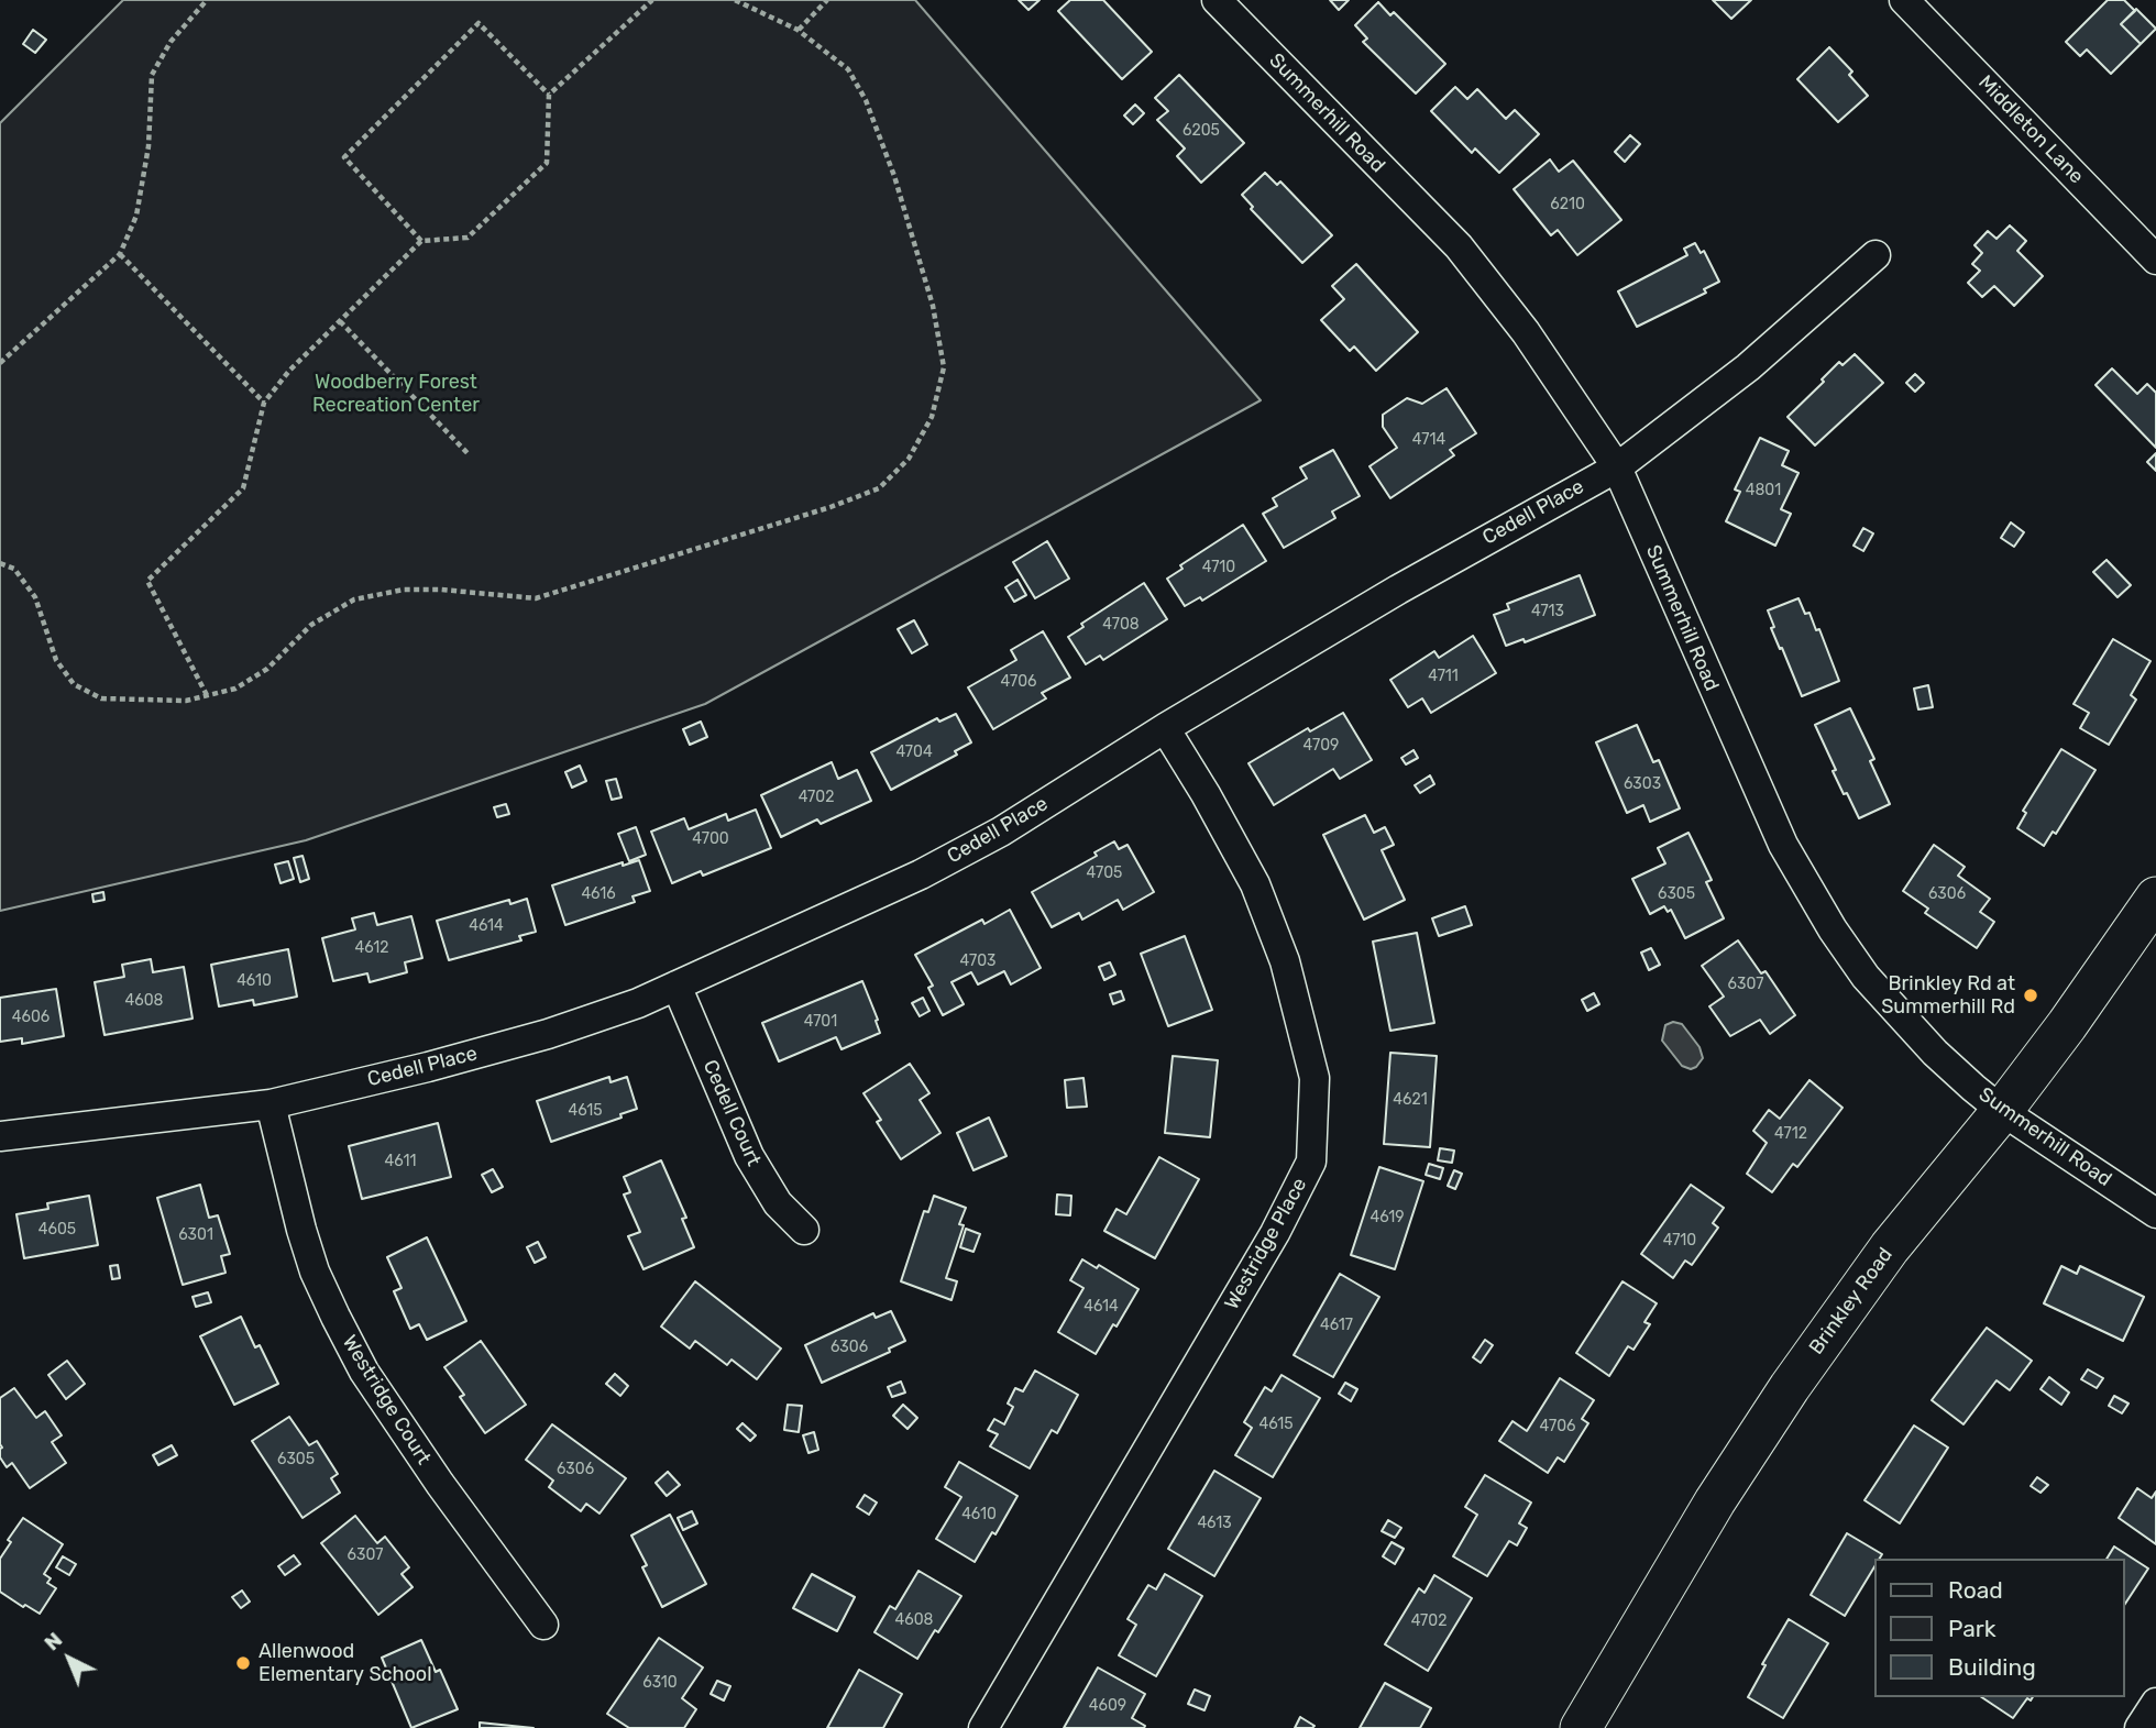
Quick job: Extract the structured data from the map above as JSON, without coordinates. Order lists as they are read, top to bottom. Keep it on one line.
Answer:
{"streets":{"main road":["Brinkley Road"],"street":["Summerhill Road","Middleton Lane","Cedell Place","Cedell Court","Westridge Place","Westridge Court"]},"crossings":[["Summerhill Road","Cedell Place"],["Summerhill Road","Brinkley Road"],["Cedell Place","Cedell Court"],["Cedell Place","Westridge Place"],["Cedell Place","Westridge Court"]],"parks":["Woodberry Forest Recreation Center"],"places":["Brinkley Rd at Summerhill Rd","Allenwood Elementary School"],"house_numbers":["6205","6210","4714","4801","4710","4713","4708","4711","4706","4709","4704","6303","4702","4700","4705","4616","6305","6306","4614","4612","4703","4610","6307","4608","4606","4701","4621","4615","4712","4611","4619","4605","6301","4710","4614","4617","6306","4615","4706","6305","6306","4610","4613","6307","4608","4702","6310","4609"],"legend":["Road","Park","Building"],"north":"top left"}
